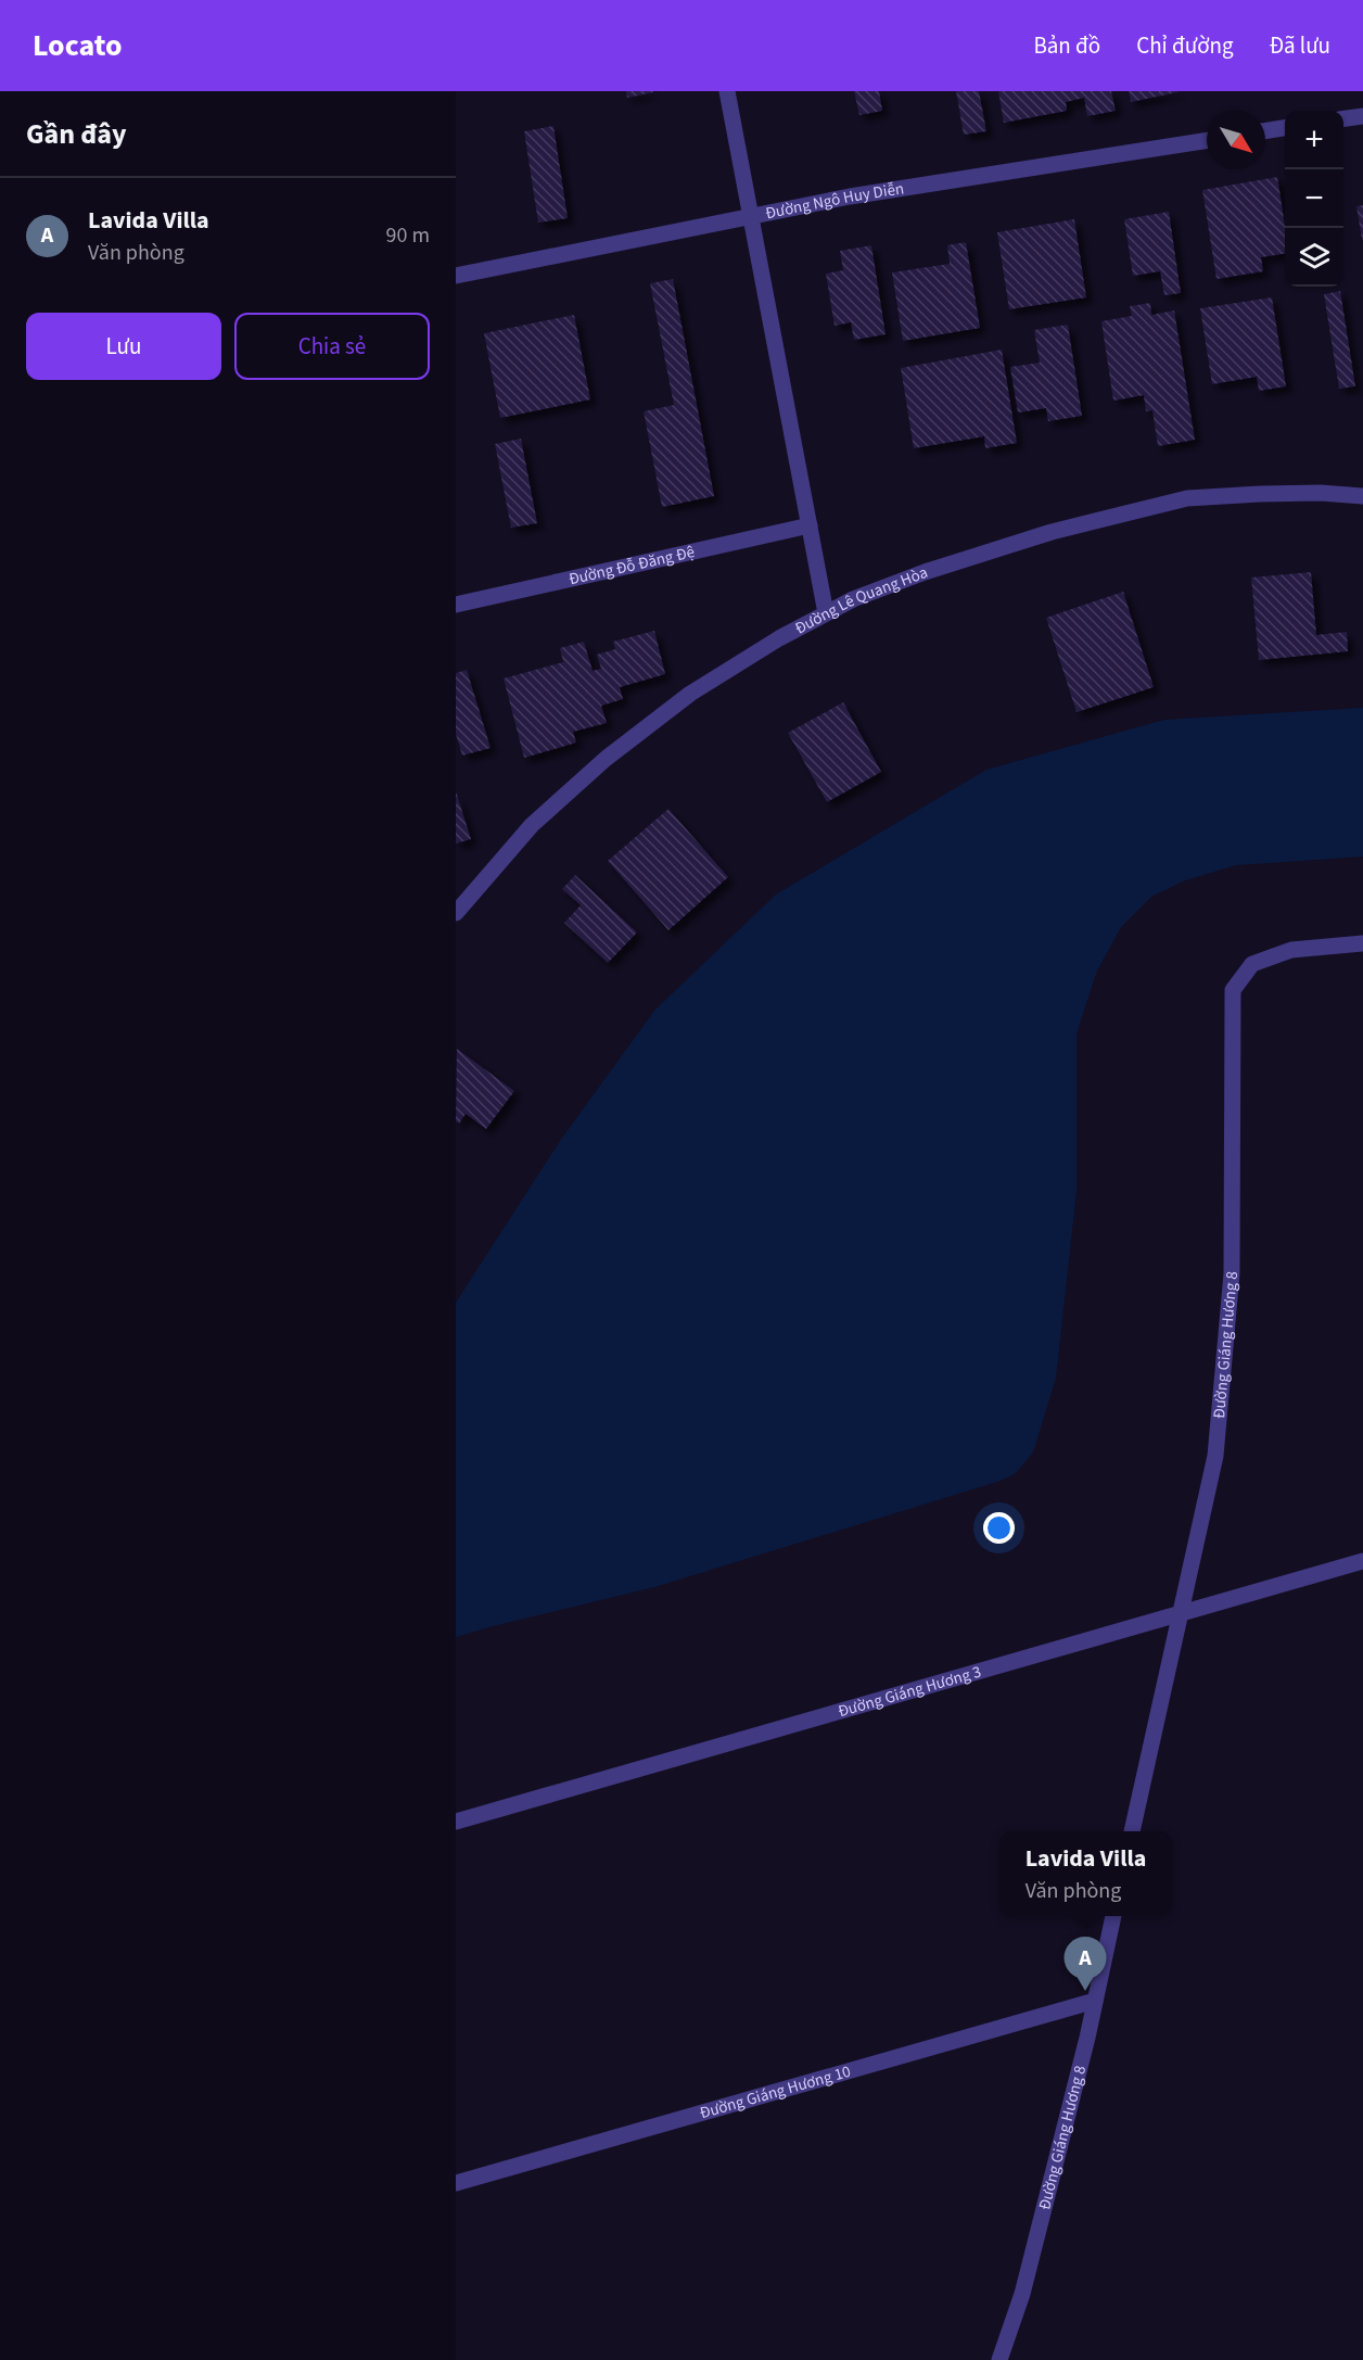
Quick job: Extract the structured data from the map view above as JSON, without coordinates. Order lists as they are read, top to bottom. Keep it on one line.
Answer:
{"streets":{"street":["Đường Ngô Huy Diễn","Đường Đỗ Đăng Đệ","Đường Lê Quang Hòa","Đường Giáng Hương 8","Đường Giáng Hương 3","Đường Giáng Hương 10"]},"crossings":[["Đường Giáng Hương 8","Đường Giáng Hương 3"],["Đường Giáng Hương 8","Đường Giáng Hương 10"]],"north":"bottom right","page":{"header":"Locato","nav":["Bản đồ","Chỉ đường","Đã lưu"],"heading":"Gần đây","map_buttons":["+","−"],"list":[{"mark":"A","name":"Lavida Villa","note":"Văn phòng","value":"90 m"}],"buttons":["Lưu","Chia sẻ"],"popup":["Lavida Villa","Văn phòng"],"pins":"A"}}
